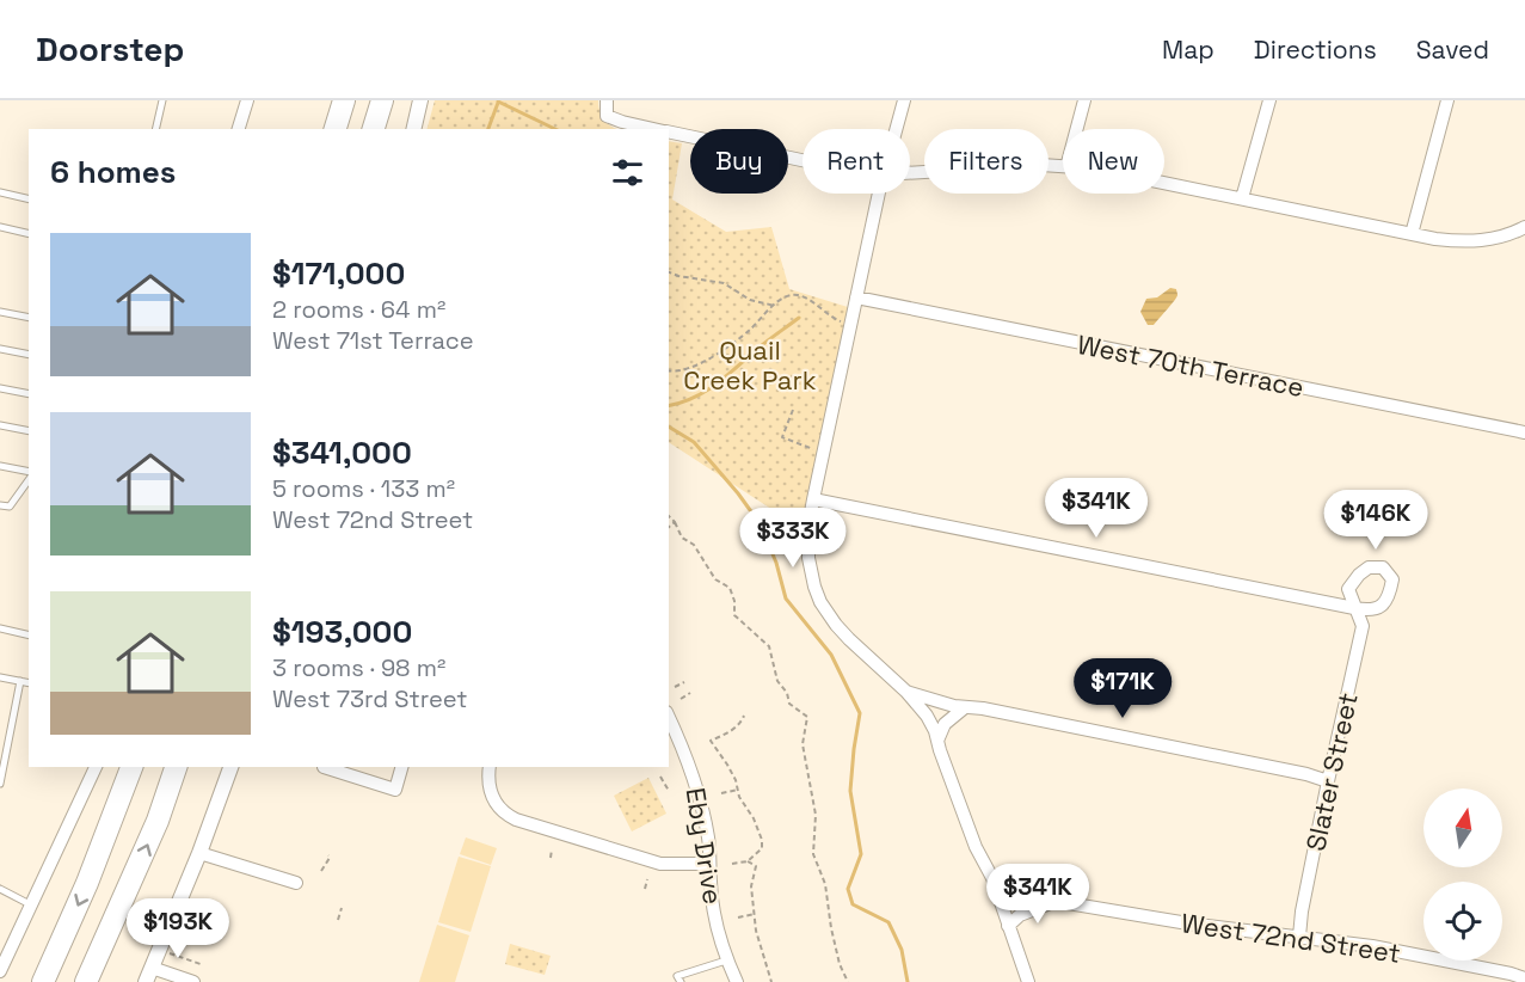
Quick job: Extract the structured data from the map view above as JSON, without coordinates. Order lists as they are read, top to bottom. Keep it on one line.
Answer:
{"streets":{"street":["West 70th Terrace","Slater Street","Eby Drive","West 72nd Street"]},"crossings":[["Slater Street","West 72nd Street"]],"parks":["Quail Creek Park"],"north":"top","page":{"header":"Doorstep","nav":["Map","Directions","Saved"],"chip":["Buy","Rent","Filters","New"],"heading":"6 homes","list":[{"name":"$171,000","note":"2 rooms · 64 m² · West 71st Terrace"},{"name":"$341,000","note":"5 rooms · 133 m² · West 72nd Street"},{"name":"$193,000","note":"3 rooms · 98 m² · West 73rd Street"}],"price":["$341K","$146K","$333K","$171K","$341K","$193K"]}}
